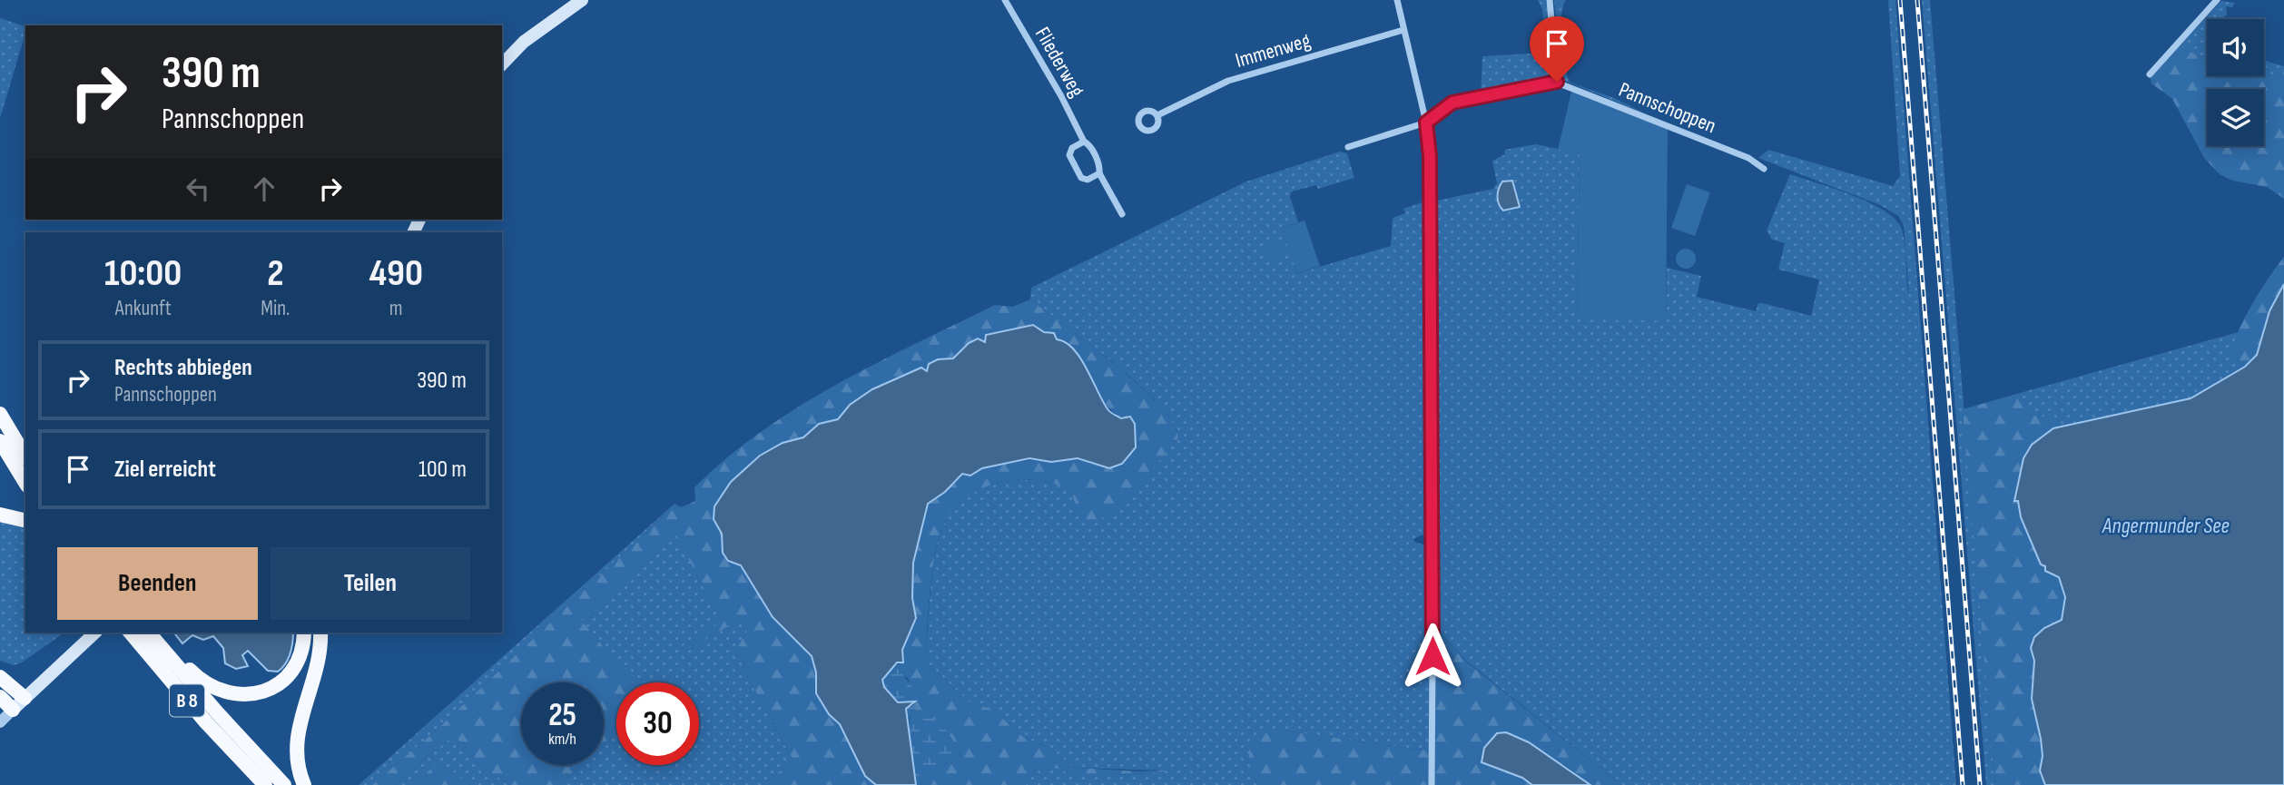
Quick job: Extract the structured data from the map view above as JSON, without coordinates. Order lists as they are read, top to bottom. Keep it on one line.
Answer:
{"streets":{"highway":["B 8"],"street":["Immenweg","Fliederweg","Pannschoppen"]},"water":["Angermunder See"],"page":{"turn":["390 m","Pannschoppen"],"eta":["10:00","Ankunft","2","Min.","490","m"],"list":[{"name":"Rechts abbiegen","note":"Pannschoppen","value":"390 m"},{"name":"Ziel erreicht","value":"100 m"}],"buttons":["Beenden","Teilen"],"speed":"25 km/h","limit":"30"}}
